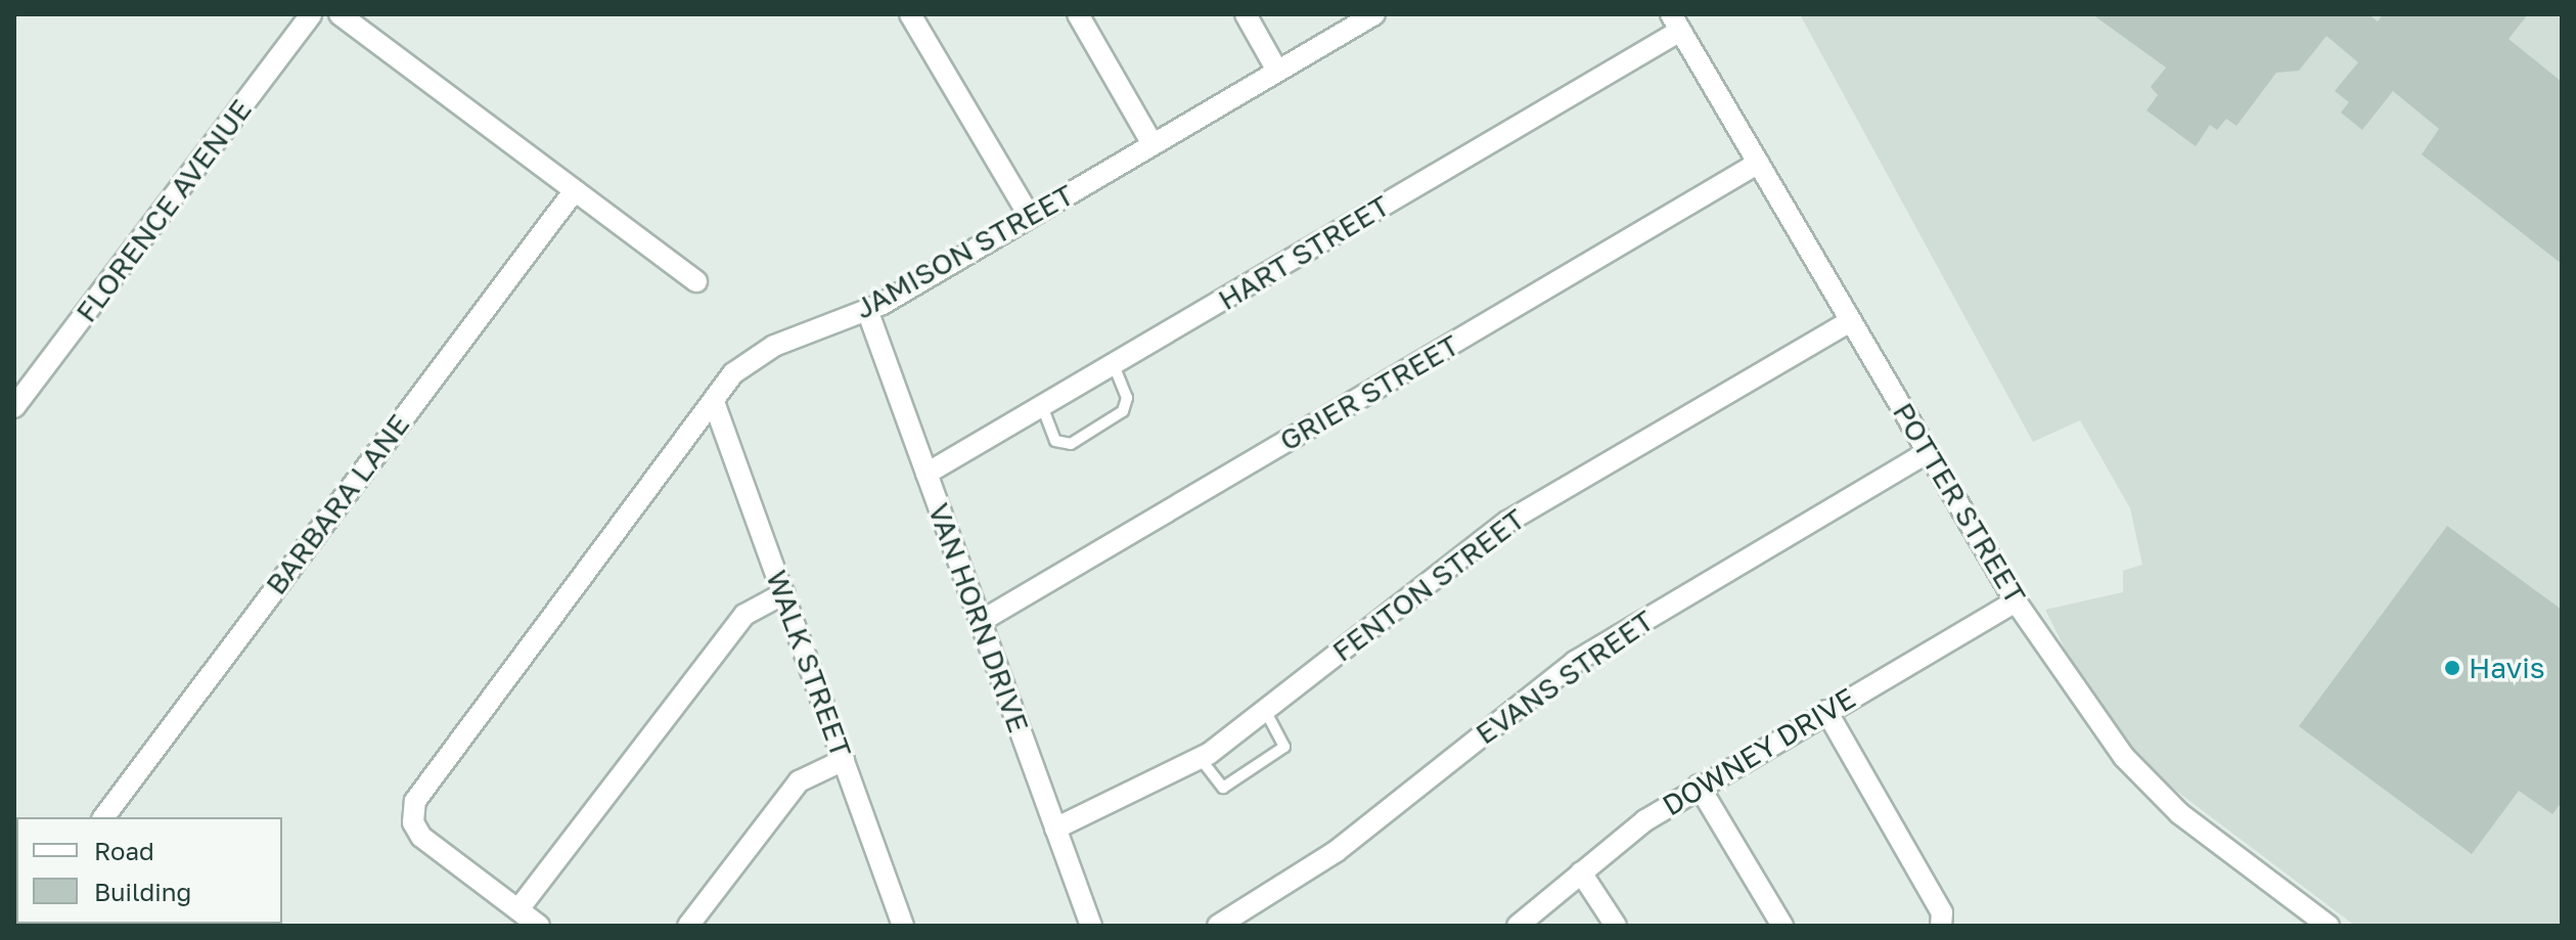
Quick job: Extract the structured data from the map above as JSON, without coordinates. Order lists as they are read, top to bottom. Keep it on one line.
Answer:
{"streets":{"street":["FLORENCE AVENUE","JAMISON STREET","HART STREET","GRIER STREET","POTTER STREET","BARBARA LANE","FENTON STREET","VAN HORN DRIVE","WALK STREET","EVANS STREET","DOWNEY DRIVE"]},"crossings":[["JAMISON STREET","VAN HORN DRIVE"],["JAMISON STREET","WALK STREET"],["HART STREET","POTTER STREET"],["HART STREET","VAN HORN DRIVE"],["GRIER STREET","POTTER STREET"],["GRIER STREET","VAN HORN DRIVE"],["POTTER STREET","FENTON STREET"],["POTTER STREET","EVANS STREET"],["POTTER STREET","DOWNEY DRIVE"],["FENTON STREET","VAN HORN DRIVE"]],"places":["Havis"],"legend":["Road","Building"]}
